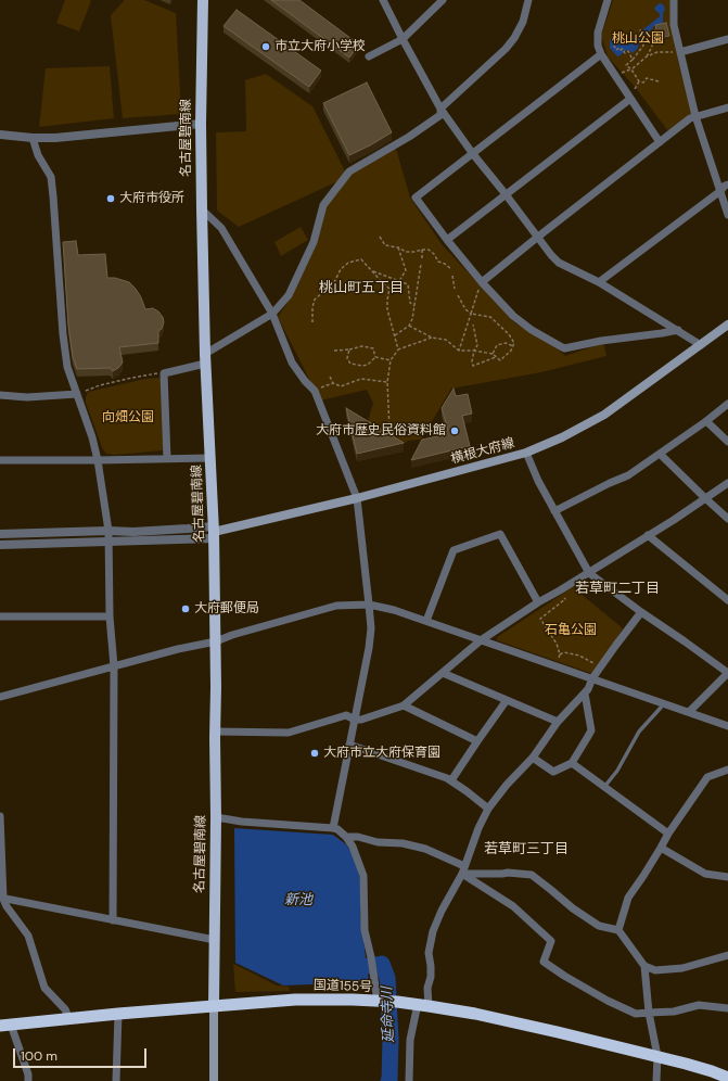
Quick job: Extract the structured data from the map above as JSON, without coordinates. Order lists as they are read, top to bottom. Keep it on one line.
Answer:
{"streets":{"highway":["国道155号"],"main road":["名古屋碧南線","横根大府線"]},"crossings":[["名古屋碧南線","横根大府線"],["名古屋碧南線","国道155号"]],"districts":["桃山町五丁目","若草町二丁目","若草町三丁目"],"water":["新池","延命寺川"],"parks":["桃山公園","向畑公園","石亀公園"],"places":["市立大府小学校","大府市役所","大府市歴史民俗資料館","大府郵便局","大府市立大府保育園"],"scale_bar":"100 m"}
